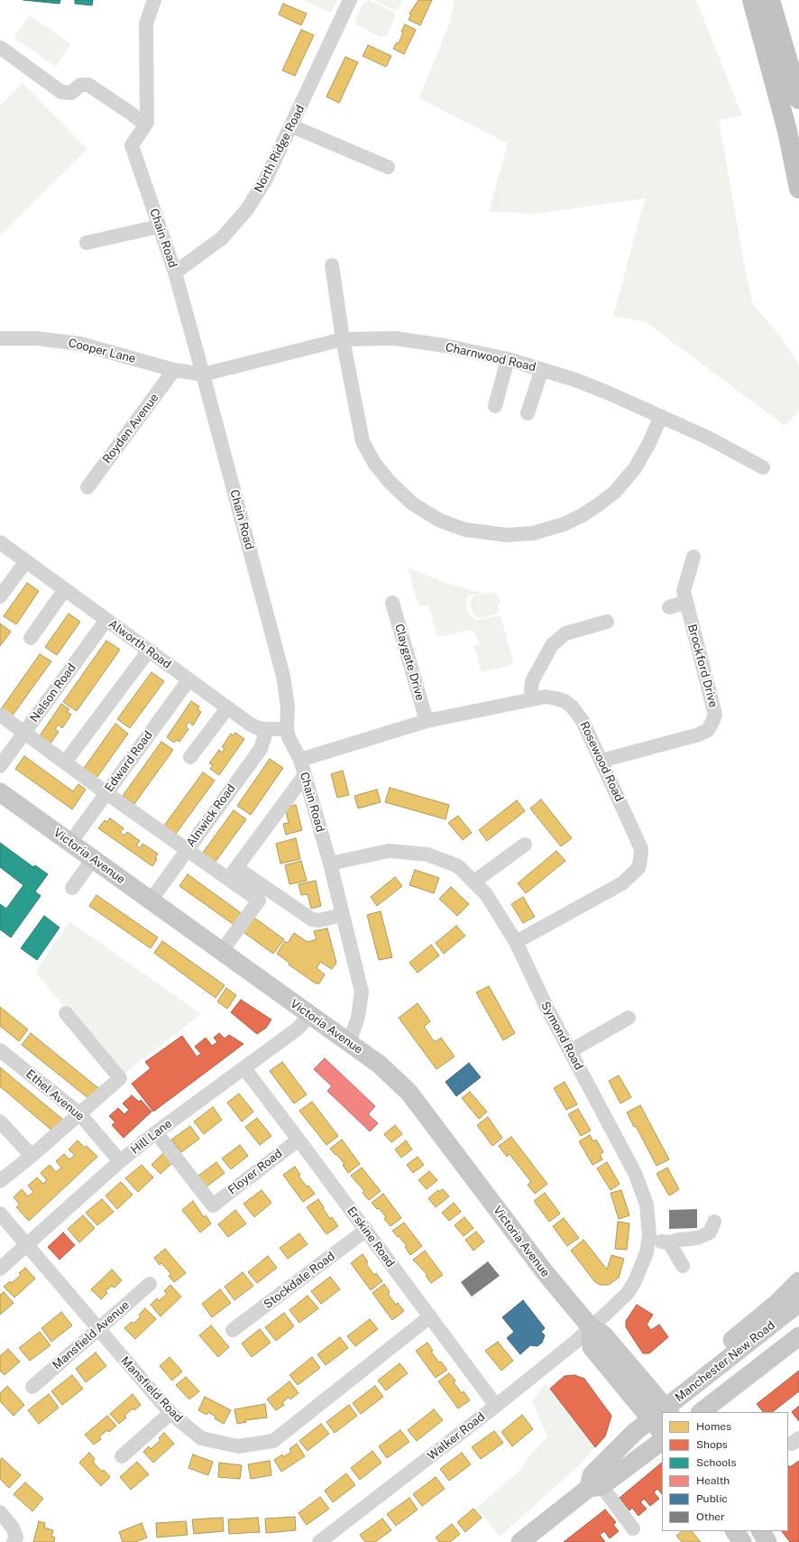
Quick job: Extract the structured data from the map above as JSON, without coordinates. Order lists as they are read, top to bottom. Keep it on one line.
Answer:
{"streets":{"main road":["Victoria Avenue","Manchester New Road"],"street":["North Ridge Road","Chain Road","Cooper Lane","Charnwood Road","Royden Avenue","Alworth Road","Claygate Drive","Brockford Drive","Nelson Road","Edward Road","Rosewood Road","Alnwick Road","Symond Road","Ethel Avenue","Hill Lane","Floyer Road","Erskine Road","Stockdale Road","Mansfield Avenue","Mansfield Road","Walker Road"]},"crossings":[["North Ridge Road","Chain Road"],["Chain Road","Cooper Lane"],["Chain Road","Charnwood Road"],["Chain Road","Alworth Road"],["Chain Road","Rosewood Road"],["Chain Road","Victoria Avenue"],["Chain Road","Symond Road"],["Cooper Lane","Charnwood Road"],["Cooper Lane","Royden Avenue"],["Alworth Road","Nelson Road"],["Alworth Road","Edward Road"],["Alworth Road","Alnwick Road"],["Claygate Drive","Rosewood Road"],["Brockford Drive","Rosewood Road"],["Edward Road","Victoria Avenue"],["Rosewood Road","Symond Road"],["Alnwick Road","Victoria Avenue"],["Victoria Avenue","Symond Road"],["Victoria Avenue","Hill Lane"],["Victoria Avenue","Manchester New Road"],["Victoria Avenue","Walker Road"],["Symond Road","Walker Road"],["Ethel Avenue","Hill Lane"],["Hill Lane","Floyer Road"],["Hill Lane","Erskine Road"],["Hill Lane","Mansfield Road"],["Floyer Road","Erskine Road"],["Erskine Road","Stockdale Road"],["Erskine Road","Mansfield Road"],["Erskine Road","Walker Road"],["Mansfield Avenue","Mansfield Road"]],"legend":["Homes","Shops","Schools","Health","Public","Other"]}
